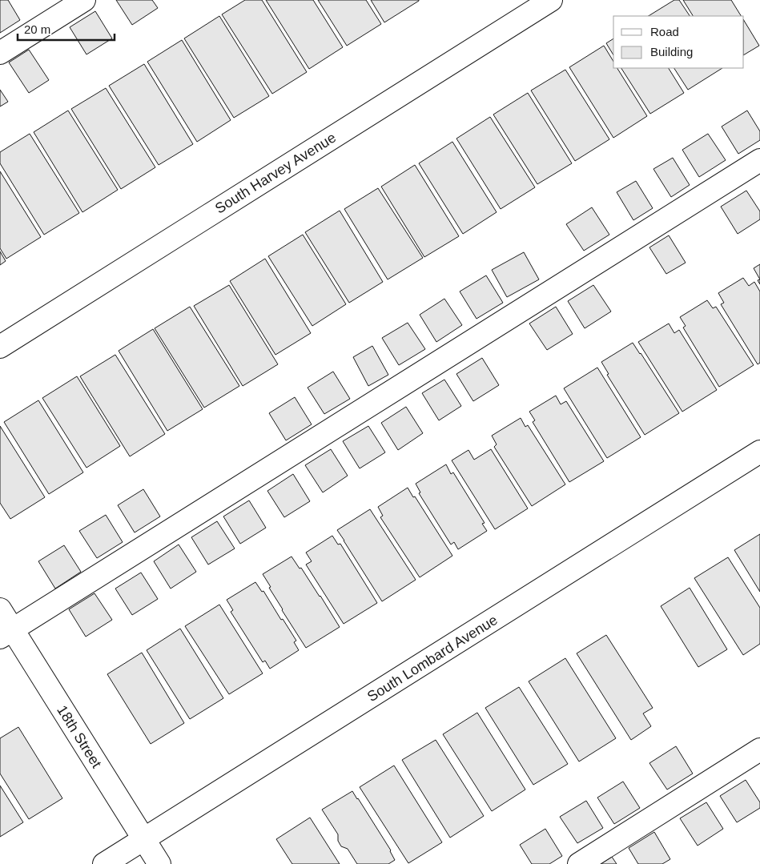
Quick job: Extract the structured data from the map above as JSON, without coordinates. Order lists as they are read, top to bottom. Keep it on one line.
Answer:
{"streets":{"street":["South Harvey Avenue","South Lombard Avenue","18th Street"]},"crossings":[["South Lombard Avenue","18th Street"]],"legend":["Road","Building"],"scale_bar":"20 m"}
